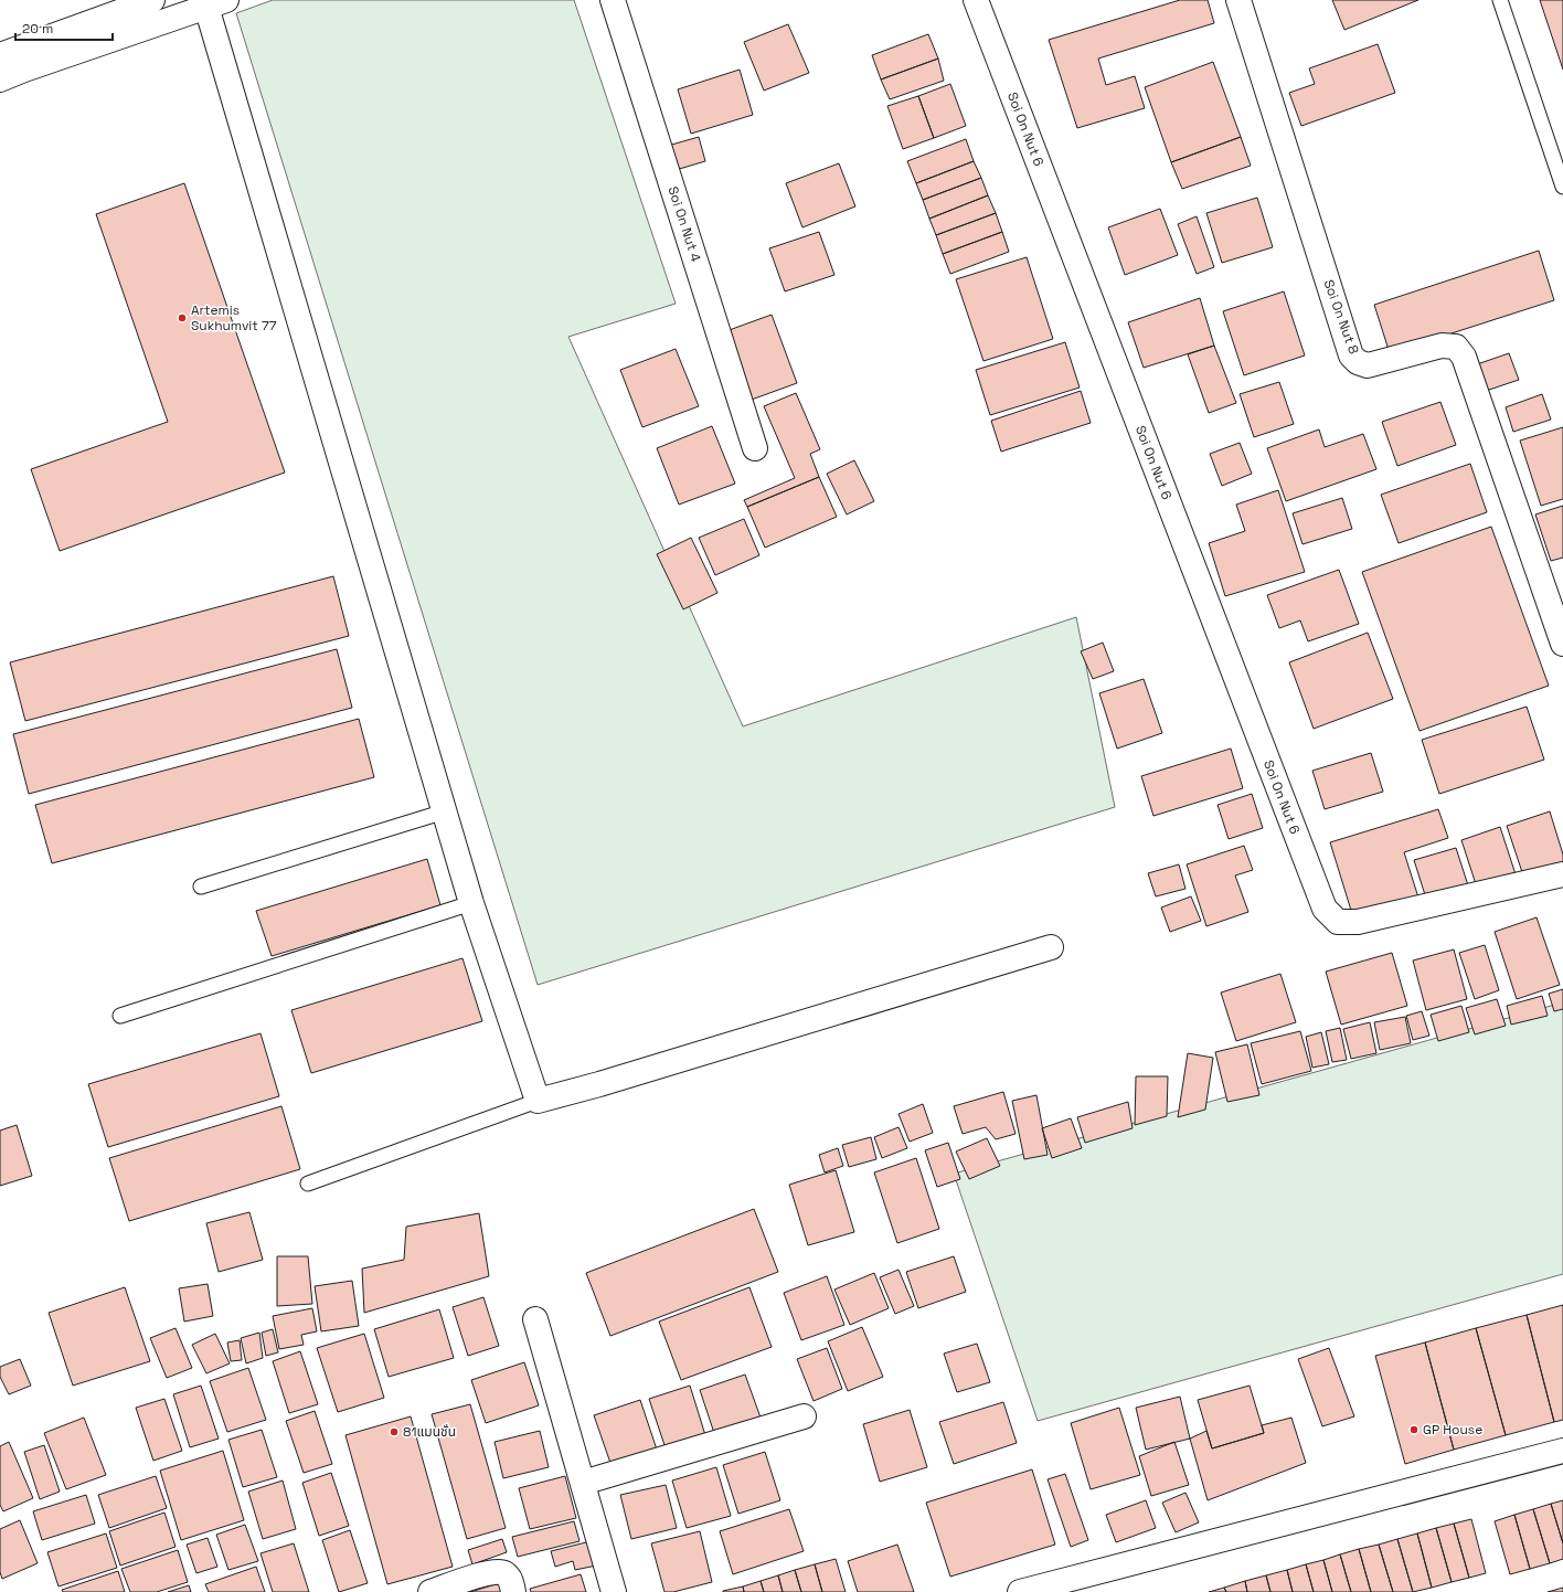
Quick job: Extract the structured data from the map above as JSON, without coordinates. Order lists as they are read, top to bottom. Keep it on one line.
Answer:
{"streets":{"street":["Soi On Nut 6","Soi On Nut 4","Soi On Nut 8"]},"places":["Artemis Sukhumvit 77","GP House","81แมนชั่น"],"scale_bar":"20 m"}
